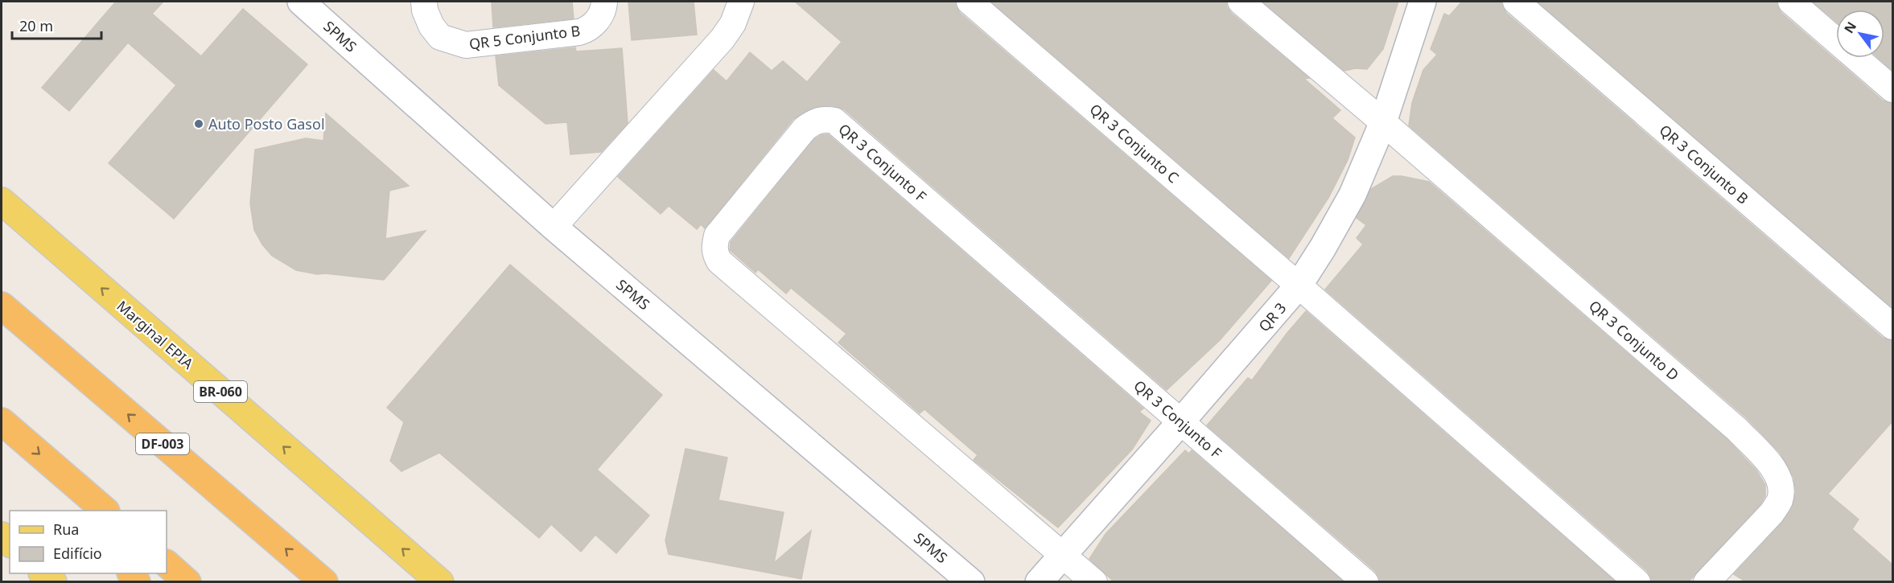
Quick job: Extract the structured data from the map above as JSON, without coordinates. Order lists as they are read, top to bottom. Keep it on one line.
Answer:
{"streets":{"highway":["DF-003"],"main road":["Marginal EPIA","BR-060"],"street":["SPMS","QR 5 Conjunto B","QR 3 Conjunto C","QR 3 Conjunto F","QR 3 Conjunto B","QR 3","QR 3 Conjunto D"]},"crossings":[["QR 3 Conjunto C","QR 3"],["QR 3 Conjunto F","QR 3"],["QR 3","QR 3 Conjunto D"]],"one_way":["Marginal EPIA"],"places":["Auto Posto Gasol"],"legend":["Rua","Edifício"],"scale_bar":"20 m","north":"top left"}
